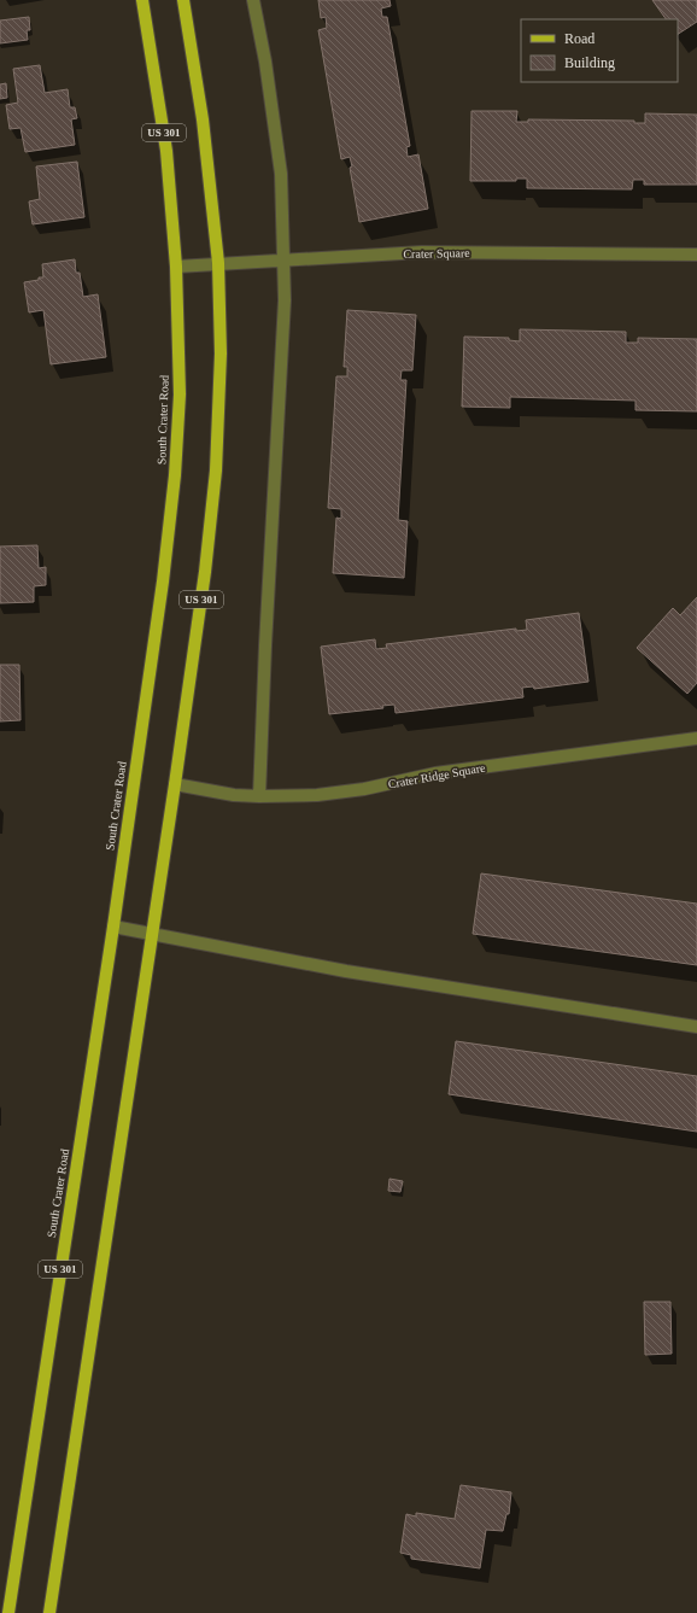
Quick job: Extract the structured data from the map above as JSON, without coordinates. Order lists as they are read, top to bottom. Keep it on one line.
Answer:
{"streets":{"main road":["US 301","South Crater Road"],"street":["Crater Square","Crater Ridge Square"]},"crossings":[["US 301","Crater Square"],["US 301","Crater Ridge Square"],["Crater Square","South Crater Road"]],"legend":["Road","Building"]}
